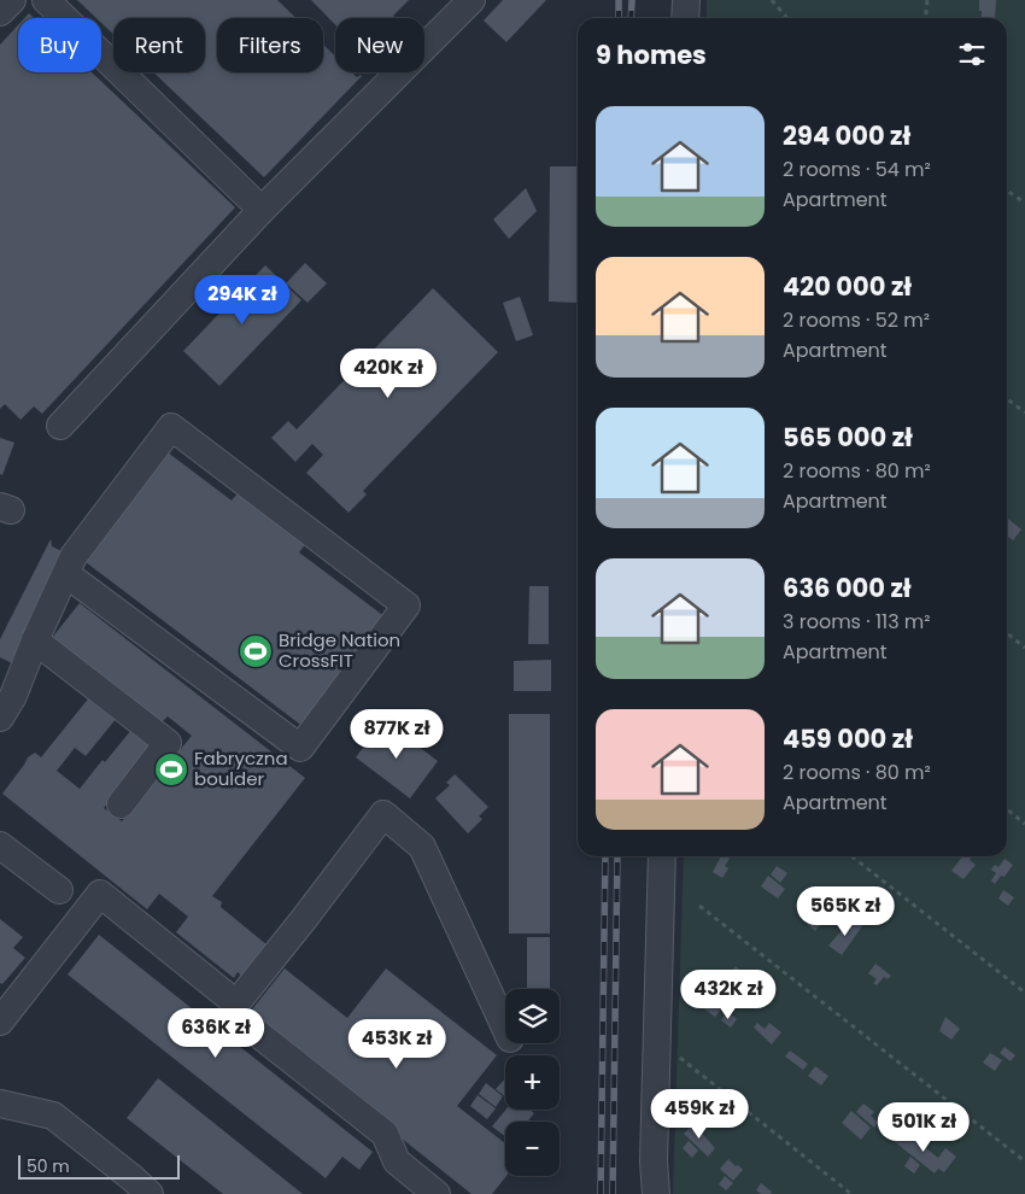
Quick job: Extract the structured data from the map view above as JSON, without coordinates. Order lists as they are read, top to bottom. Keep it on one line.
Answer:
{"places":{"sports":["Bridge Nation CrossFIT","Fabryczna boulder"]},"scale_bar":"50 m","page":{"chip":["Buy","Rent","Filters","New"],"heading":"9 homes","list":[{"name":"294 000 zł","note":"2 rooms · 54 m² · Apartment"},{"name":"420 000 zł","note":"2 rooms · 52 m² · Apartment"},{"name":"565 000 zł","note":"2 rooms · 80 m² · Apartment"},{"name":"636 000 zł","note":"3 rooms · 113 m² · Apartment"},{"name":"459 000 zł","note":"2 rooms · 80 m² · Apartment"}],"price":["294K zł","420K zł","877K zł","565K zł","432K zł","636K zł","453K zł","459K zł","501K zł"],"map_buttons":["+","−"],"scale":"50 m"}}
